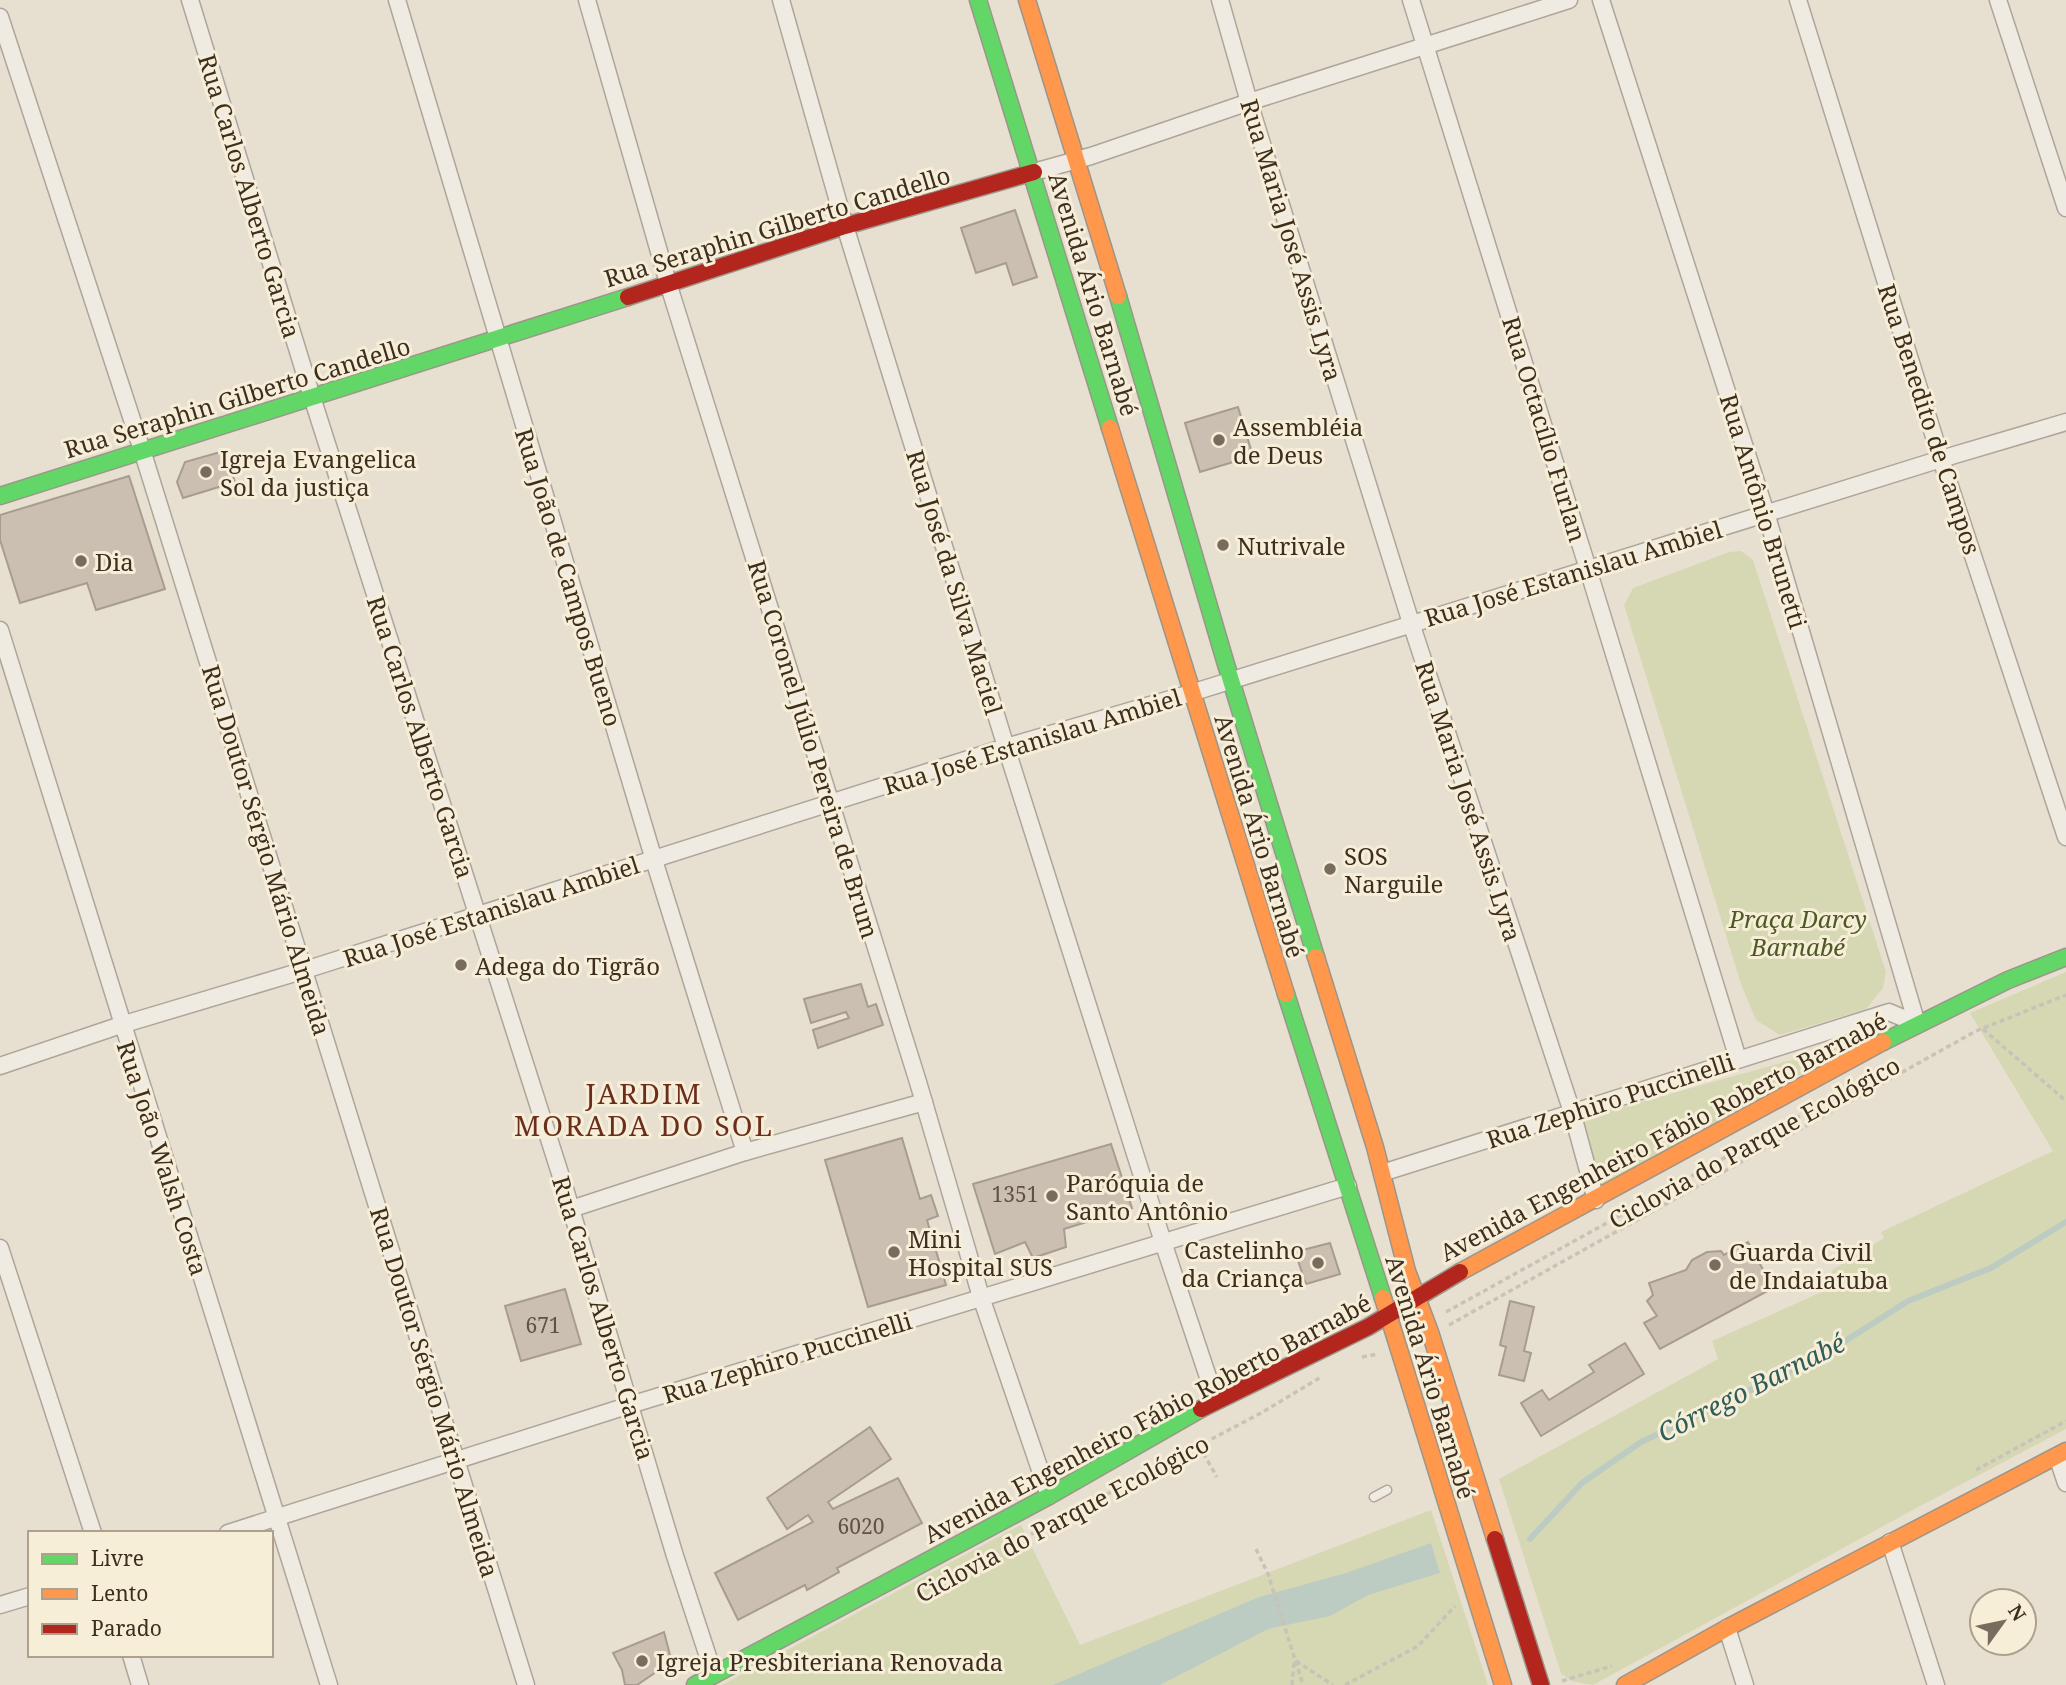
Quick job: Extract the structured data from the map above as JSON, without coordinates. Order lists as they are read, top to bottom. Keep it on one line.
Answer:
{"streets":{"main road":["Rua Seraphin Gilberto Candello","Avenida Ário Barnabé","Avenida Engenheiro Fábio Roberto Barnabé"],"street":["Rua Carlos Alberto Garcia","Rua Maria José Assis Lyra","Rua Benedito de Campos","Rua Octacílio Furlan","Rua Antônio Brunetti","Rua José Estanislau Ambiel","Rua João de Campos Bueno","Rua José da Silva Maciel","Rua Coronel Júlio Pereira de Brum","Rua Doutor Sérgio Mário Almeida","Rua Zephiro Puccinelli","Rua João Walsh Costa"],"path":["Ciclovia do Parque Ecológico"]},"crossings":[["Rua Carlos Alberto Garcia","Rua Seraphin Gilberto Candello"],["Rua Carlos Alberto Garcia","Rua José Estanislau Ambiel"],["Rua Carlos Alberto Garcia","Rua Zephiro Puccinelli"],["Rua Carlos Alberto Garcia","Avenida Engenheiro Fábio Roberto Barnabé"],["Rua Seraphin Gilberto Candello","Rua Maria José Assis Lyra"],["Rua Seraphin Gilberto Candello","Avenida Ário Barnabé"],["Rua Seraphin Gilberto Candello","Rua Octacílio Furlan"],["Rua Seraphin Gilberto Candello","Rua João de Campos Bueno"],["Rua Seraphin Gilberto Candello","Rua José da Silva Maciel"],["Rua Seraphin Gilberto Candello","Rua Coronel Júlio Pereira de Brum"],["Rua Seraphin Gilberto Candello","Rua Doutor Sérgio Mário Almeida"],["Rua Maria José Assis Lyra","Rua José Estanislau Ambiel"],["Rua Maria José Assis Lyra","Rua Zephiro Puccinelli"],["Rua Maria José Assis Lyra","Avenida Engenheiro Fábio Roberto Barnabé"],["Avenida Ário Barnabé","Rua José Estanislau Ambiel"],["Avenida Ário Barnabé","Rua Zephiro Puccinelli"],["Avenida Ário Barnabé","Avenida Engenheiro Fábio Roberto Barnabé"],["Rua Benedito de Campos","Rua José Estanislau Ambiel"],["Rua Octacílio Furlan","Rua José Estanislau Ambiel"],["Rua Octacílio Furlan","Rua Zephiro Puccinelli"],["Rua Antônio Brunetti","Rua José Estanislau Ambiel"],["Rua Antônio Brunetti","Rua Zephiro Puccinelli"],["Rua Antônio Brunetti","Avenida Engenheiro Fábio Roberto Barnabé"],["Rua José Estanislau Ambiel","Rua João de Campos Bueno"],["Rua José Estanislau Ambiel","Rua José da Silva Maciel"],["Rua José Estanislau Ambiel","Rua Coronel Júlio Pereira de Brum"],["Rua José Estanislau Ambiel","Rua Doutor Sérgio Mário Almeida"],["Rua José Estanislau Ambiel","Rua João Walsh Costa"],["Rua José da Silva Maciel","Rua Zephiro Puccinelli"],["Rua José da Silva Maciel","Avenida Engenheiro Fábio Roberto Barnabé"],["Rua Coronel Júlio Pereira de Brum","Rua Zephiro Puccinelli"],["Rua Coronel Júlio Pereira de Brum","Avenida Engenheiro Fábio Roberto Barnabé"],["Rua Doutor Sérgio Mário Almeida","Rua Zephiro Puccinelli"],["Rua Zephiro Puccinelli","Avenida Engenheiro Fábio Roberto Barnabé"],["Rua Zephiro Puccinelli","Rua João Walsh Costa"]],"districts":["JARDIM MORADA DO SOL"],"water":["Córrego Barnabé"],"parks":["Praça Darcy Barnabé"],"places":["Assembléia de Deus","Igreja Evangelica Sol da justiça","Nutrivale","Dia","SOS Narguile","Adega do Tigrão","Paróquia de Santo Antônio","Mini Hospital SUS","Castelinho da Criança","Guarda Civil de Indaiatuba","Igreja Presbiteriana Renovada"],"house_numbers":["1351","671","6020"],"legend":["Livre","Lento","Parado"],"north":"top right"}
